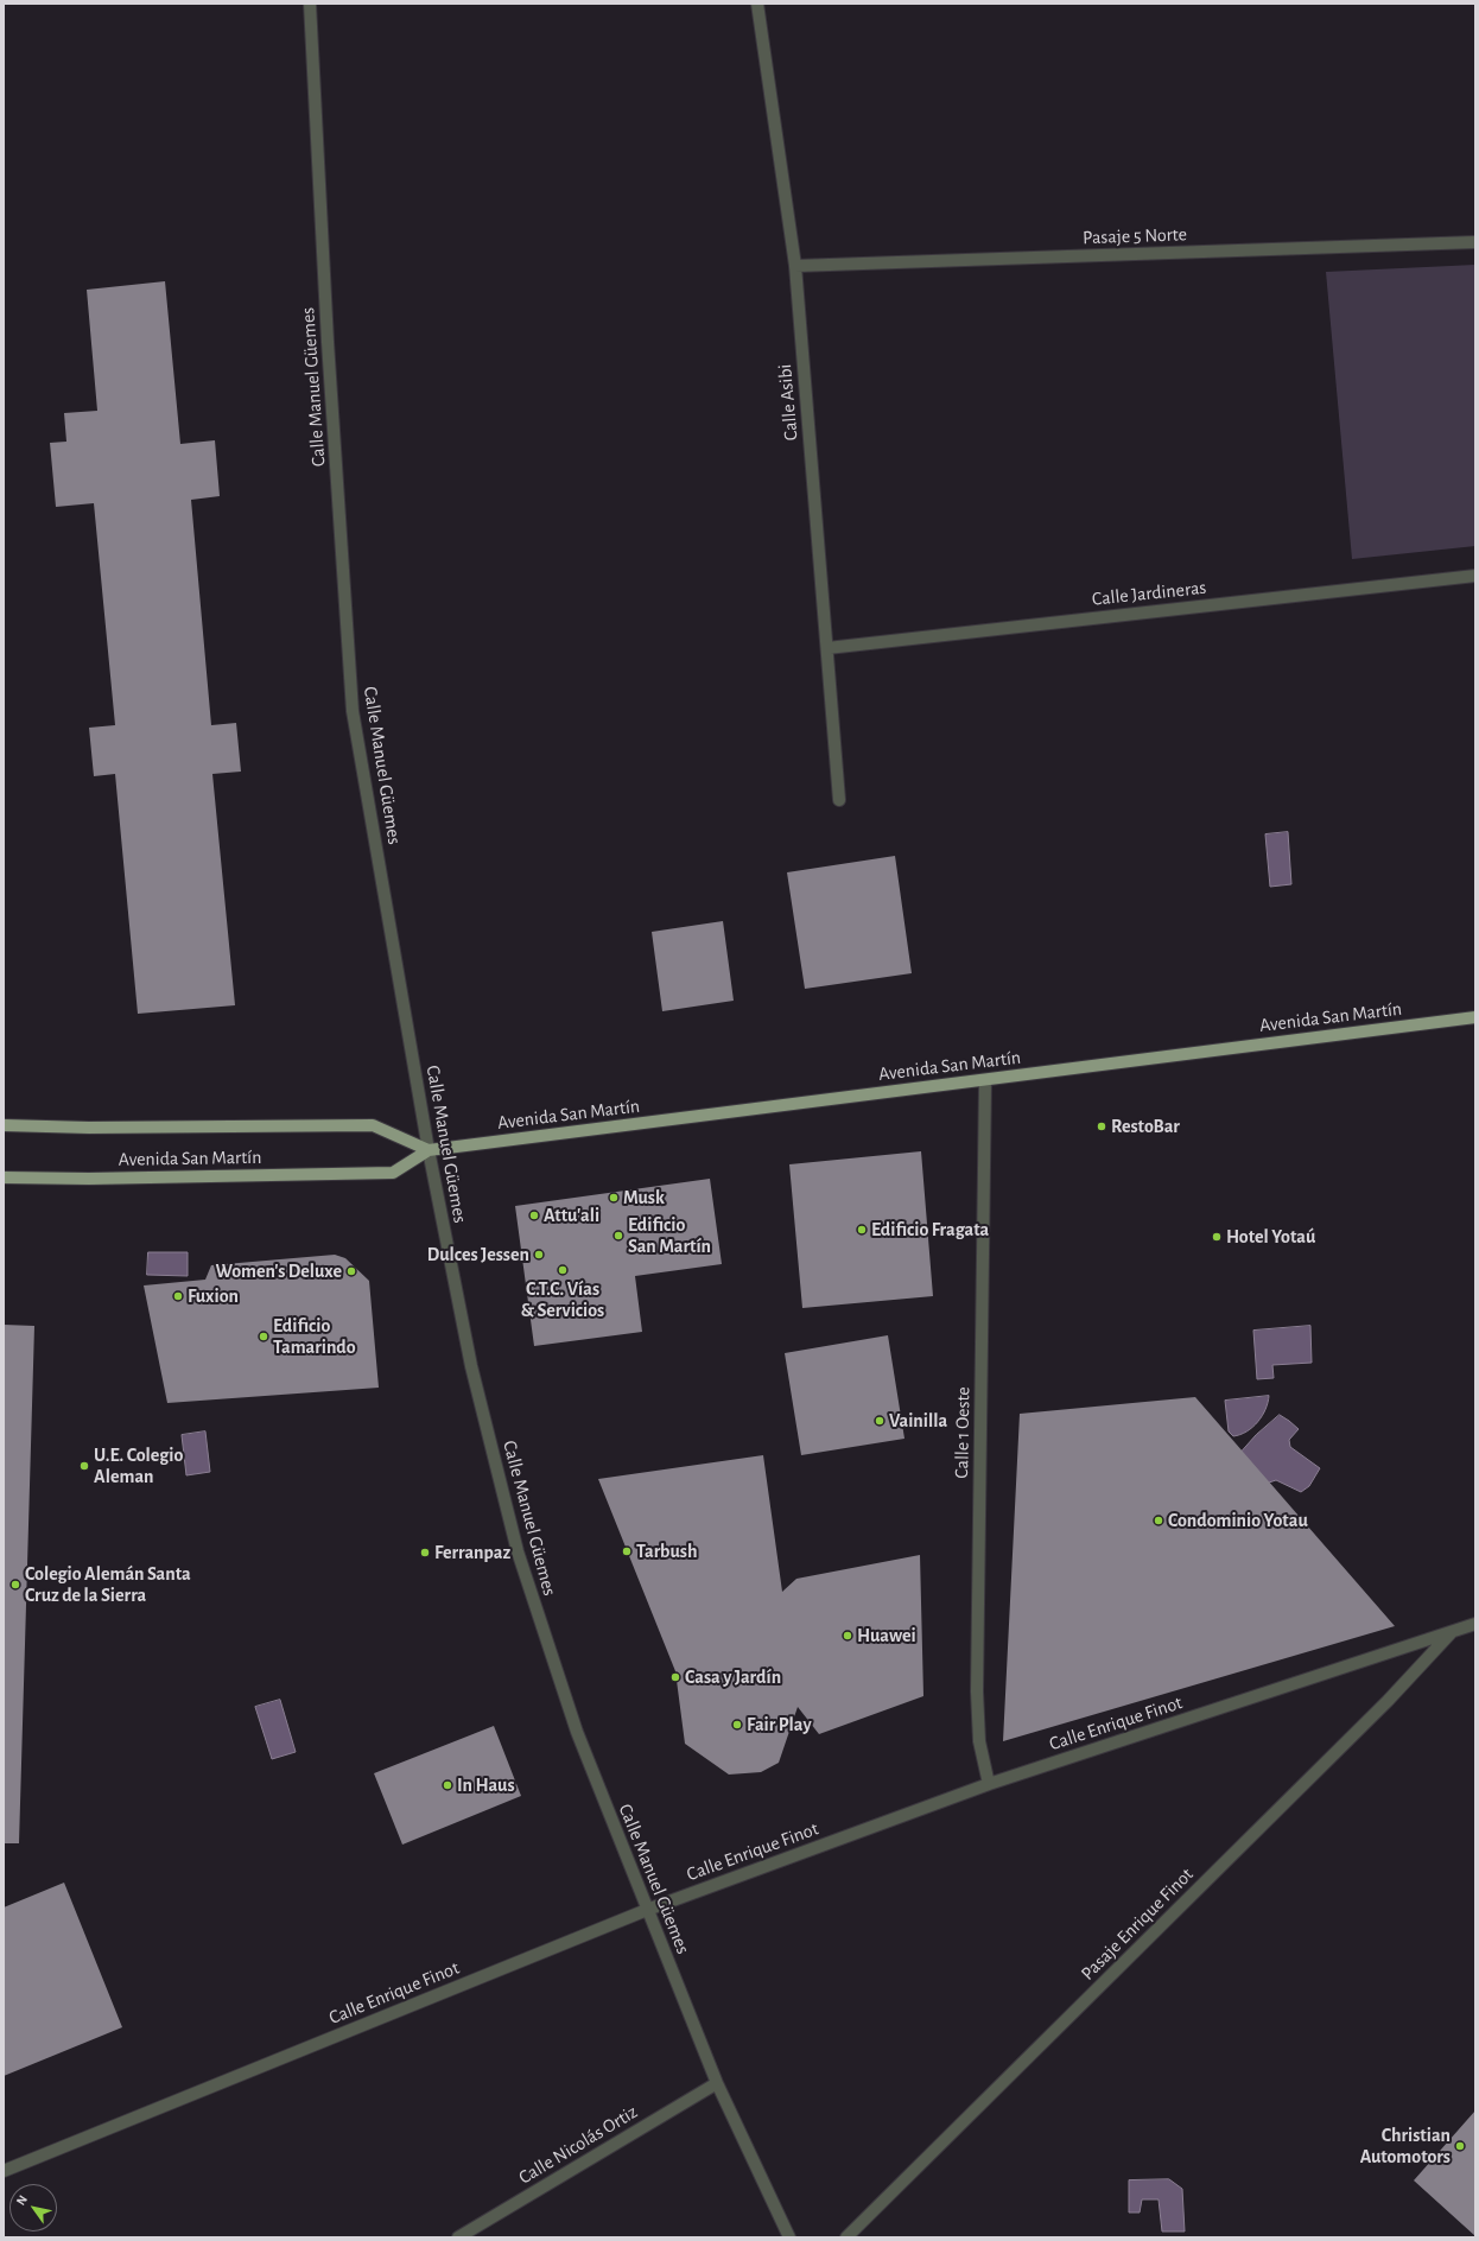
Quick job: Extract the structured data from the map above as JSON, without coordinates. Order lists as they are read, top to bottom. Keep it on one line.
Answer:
{"streets":{"main road":["Avenida San Martín"],"street":["Pasaje 5 Norte","Calle Manuel Güemes","Calle Asibi","Calle Jardineras","Calle 1 Oeste","Calle Enrique Finot","Pasaje Enrique Finot","Calle Nicolás Ortiz"]},"crossings":[["Pasaje 5 Norte","Calle Asibi"],["Calle Manuel Güemes","Avenida San Martín"],["Calle Manuel Güemes","Calle Enrique Finot"],["Calle Manuel Güemes","Calle Nicolás Ortiz"],["Calle Asibi","Calle Jardineras"],["Avenida San Martín","Calle 1 Oeste"],["Calle 1 Oeste","Calle Enrique Finot"],["Calle Enrique Finot","Pasaje Enrique Finot"]],"places":["RestoBar","Musk","Attu'ali","Edificio Fragata","Edificio San Martín","Hotel Yotaú","Dulces Jessen","C.T.C. Vías & Servicios","Women's Deluxe","Fuxion","Edificio Tamarindo","Vainilla","U.E. Colegio Aleman","Condominio Yotau","Tarbush","Ferranpaz","Colegio Alemán Santa Cruz de la Sierra","Huawei","Casa y Jardín","Fair Play","In Haus","Christian Automotors"],"north":"top left"}
